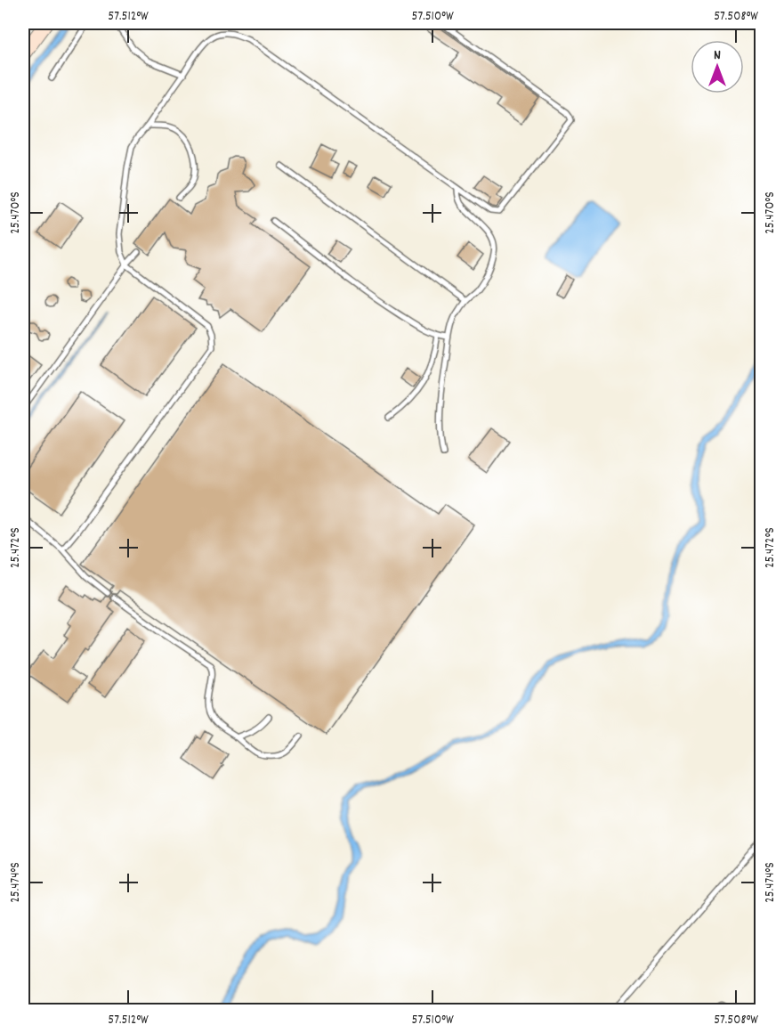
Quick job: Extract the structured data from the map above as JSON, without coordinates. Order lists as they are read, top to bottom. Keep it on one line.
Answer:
{"north":"top","coordinates":["57.512°W","57.510°W","57.508°W","25.470°S","25.472°S","25.474°S"]}
